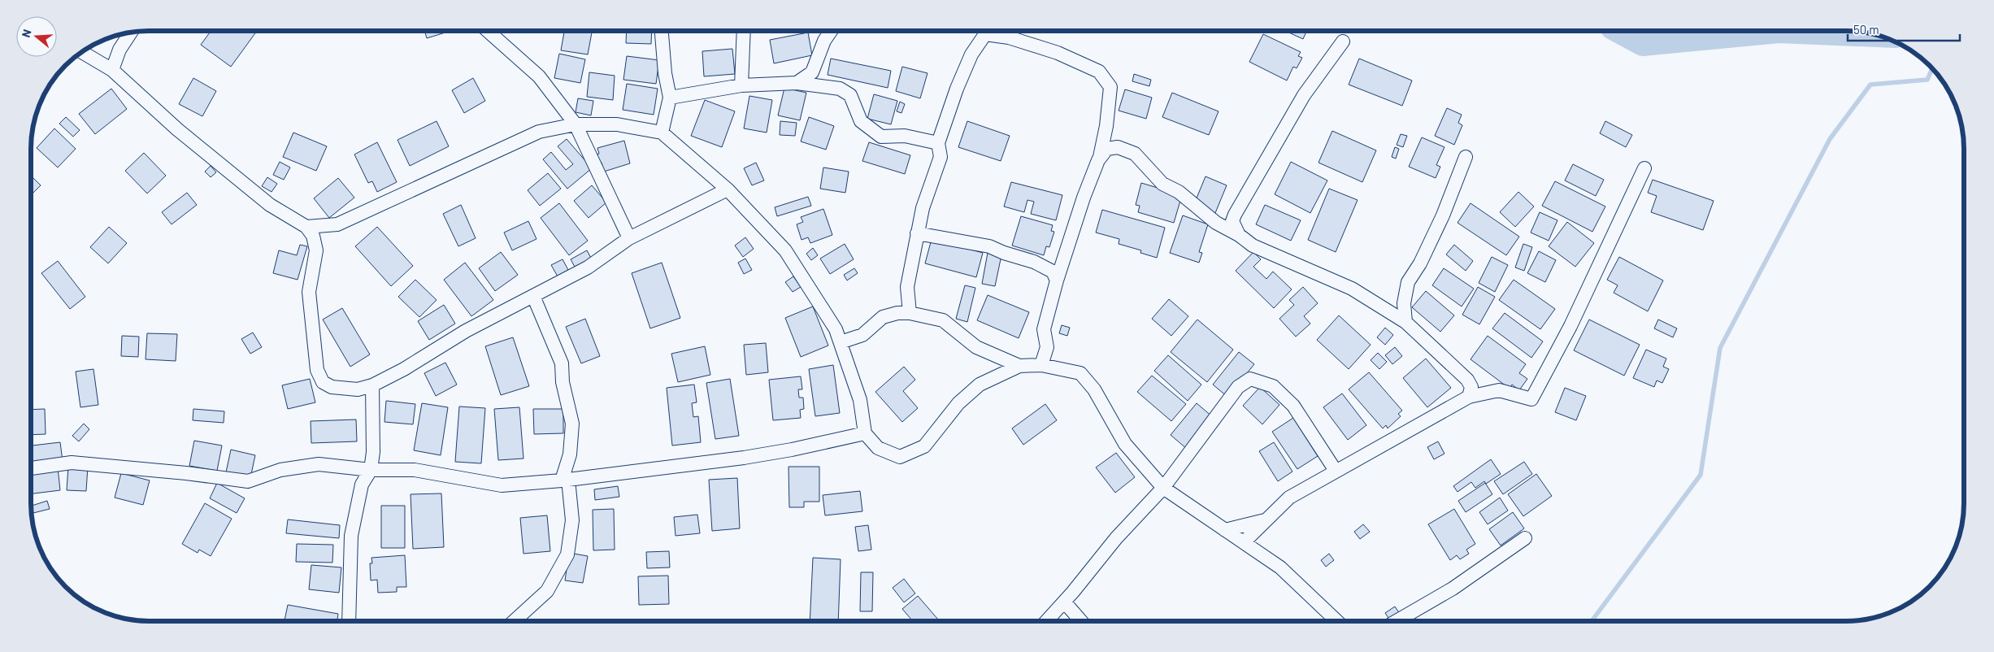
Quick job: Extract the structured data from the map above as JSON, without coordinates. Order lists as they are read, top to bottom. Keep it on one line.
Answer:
{"scale_bar":"50 m","north":"left"}
